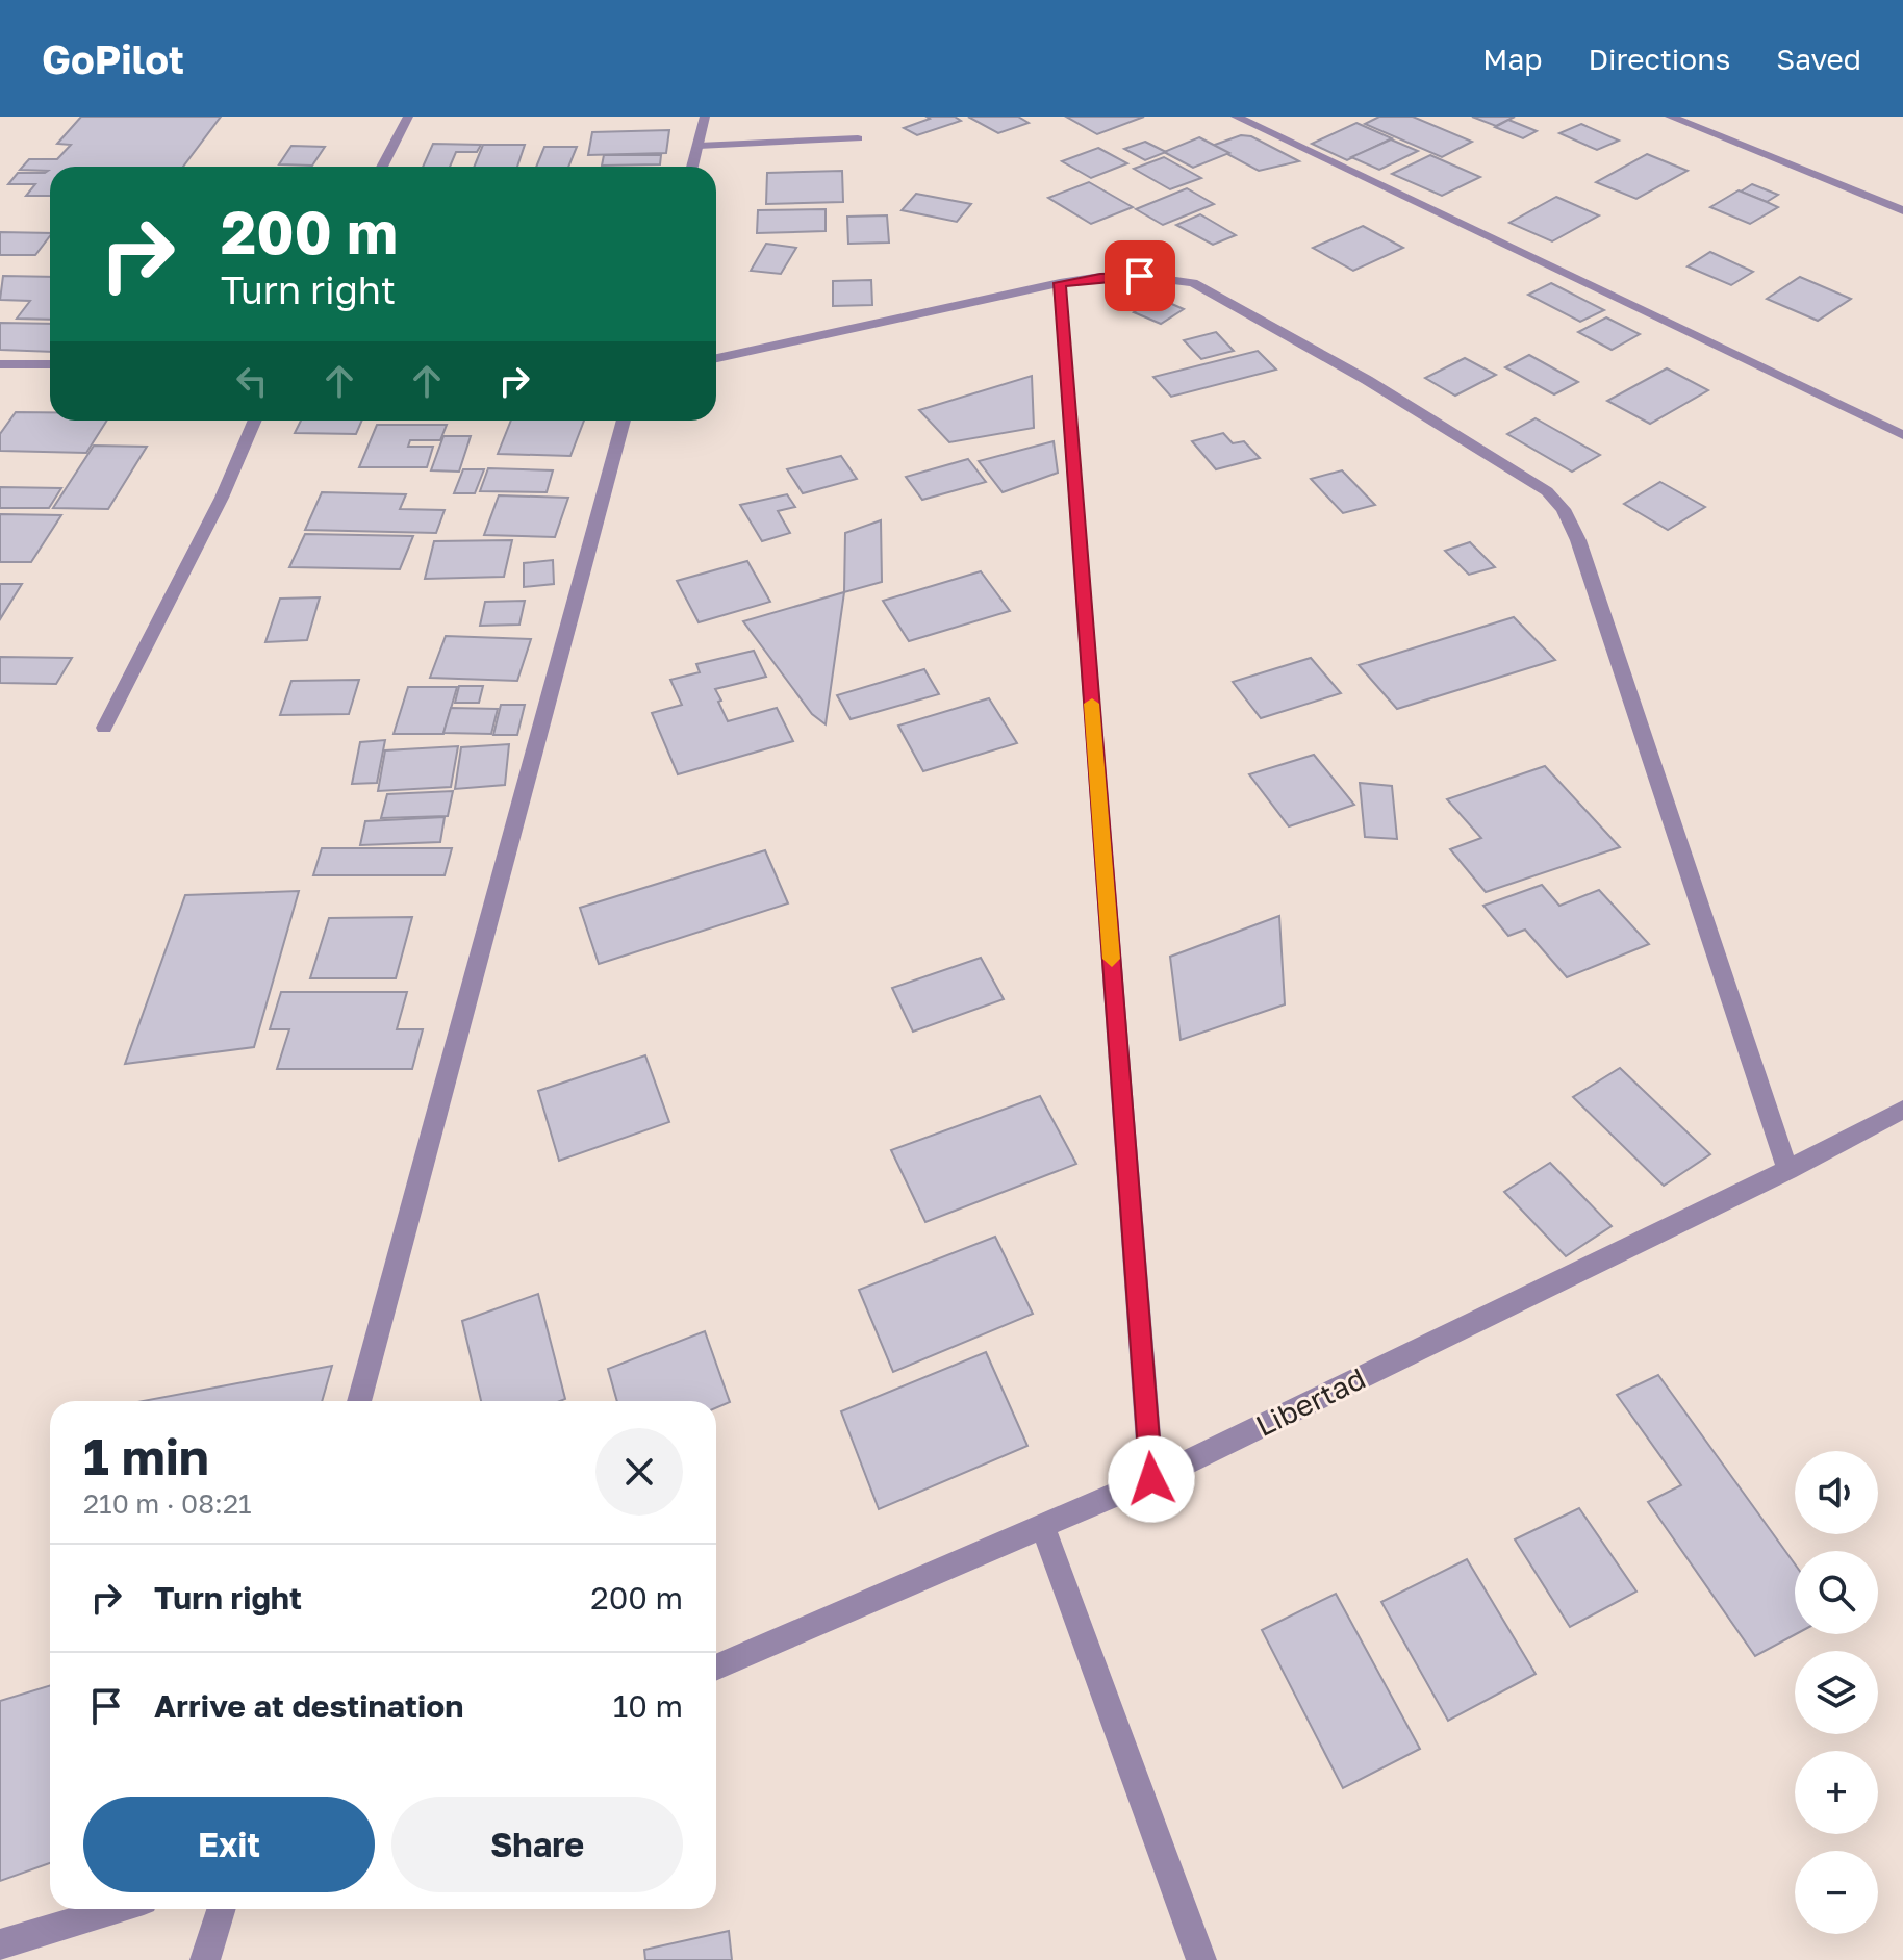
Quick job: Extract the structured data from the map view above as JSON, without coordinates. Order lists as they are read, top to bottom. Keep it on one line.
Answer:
{"streets":{"street":["Libertad"]},"page":{"header":"GoPilot","nav":["Map","Directions","Saved"],"turn":["200 m","Turn right"],"heading":["1 min","210 m · 08:21"],"map_buttons":["+","−"],"list":[{"name":"Turn right","value":"200 m"},{"name":"Arrive at destination","value":"10 m"}],"buttons":["Exit","Share"]}}
